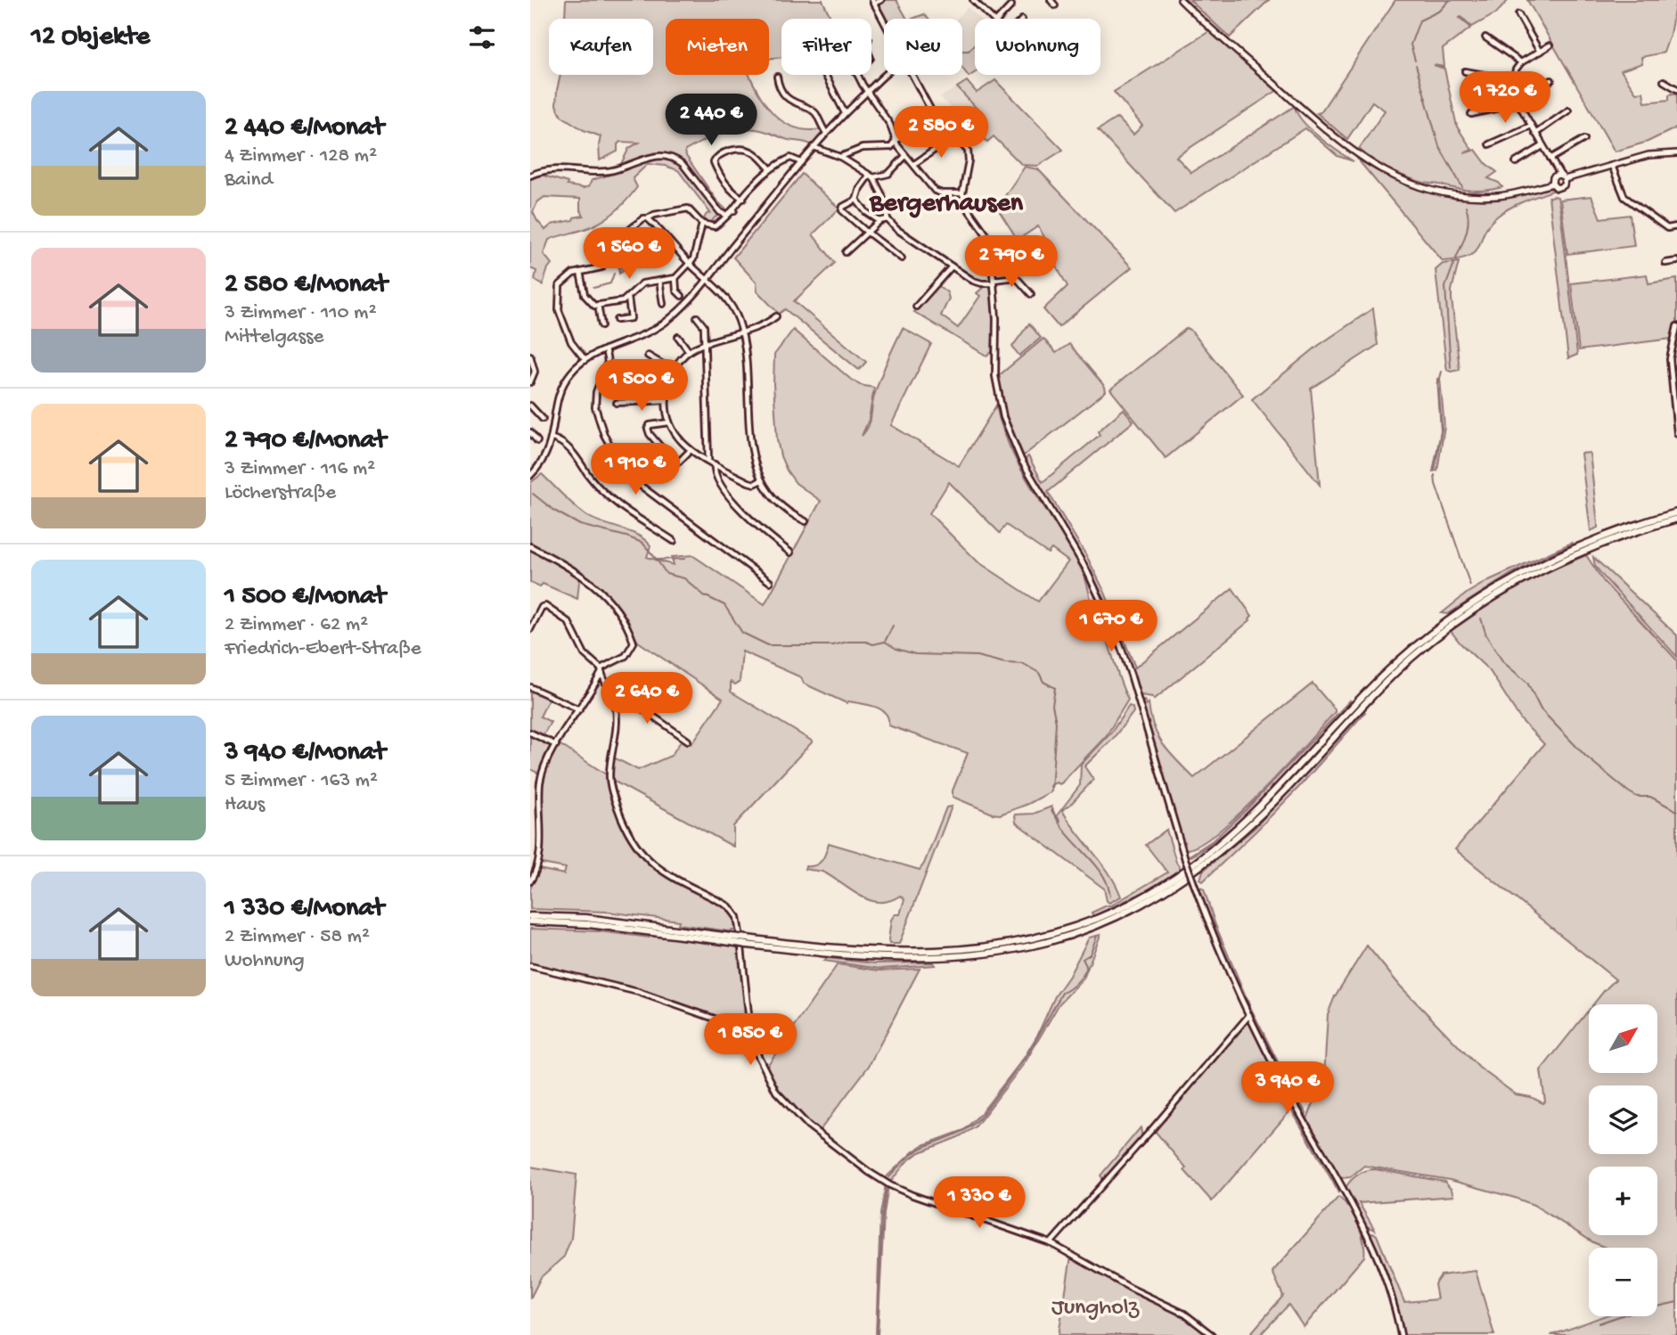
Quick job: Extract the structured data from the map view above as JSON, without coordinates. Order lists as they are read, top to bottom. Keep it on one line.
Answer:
{"districts":["Bergerhausen"],"parks":["Jungholz"],"north":"top right","page":{"heading":"12 Objekte","chip":["Kaufen","Mieten","Filter","Neu","Wohnung"],"price":["1 720 €","2 440 €","2 580 €","1 560 €","2 790 €","1 500 €","1 910 €","1 670 €","2 640 €","1 850 €","3 940 €","1 330 €"],"list":[{"name":"2 440 €/Monat","note":"4 Zimmer · 128 m² · Baind"},{"name":"2 580 €/Monat","note":"3 Zimmer · 110 m² · Mittelgasse"},{"name":"2 790 €/Monat","note":"3 Zimmer · 116 m² · Löcherstraße"},{"name":"1 500 €/Monat","note":"2 Zimmer · 62 m² · Friedrich-Ebert-Straße"},{"name":"3 940 €/Monat","note":"5 Zimmer · 163 m² · Haus"},{"name":"1 330 €/Monat","note":"2 Zimmer · 58 m² · Wohnung"}],"map_buttons":["+","−"]}}
